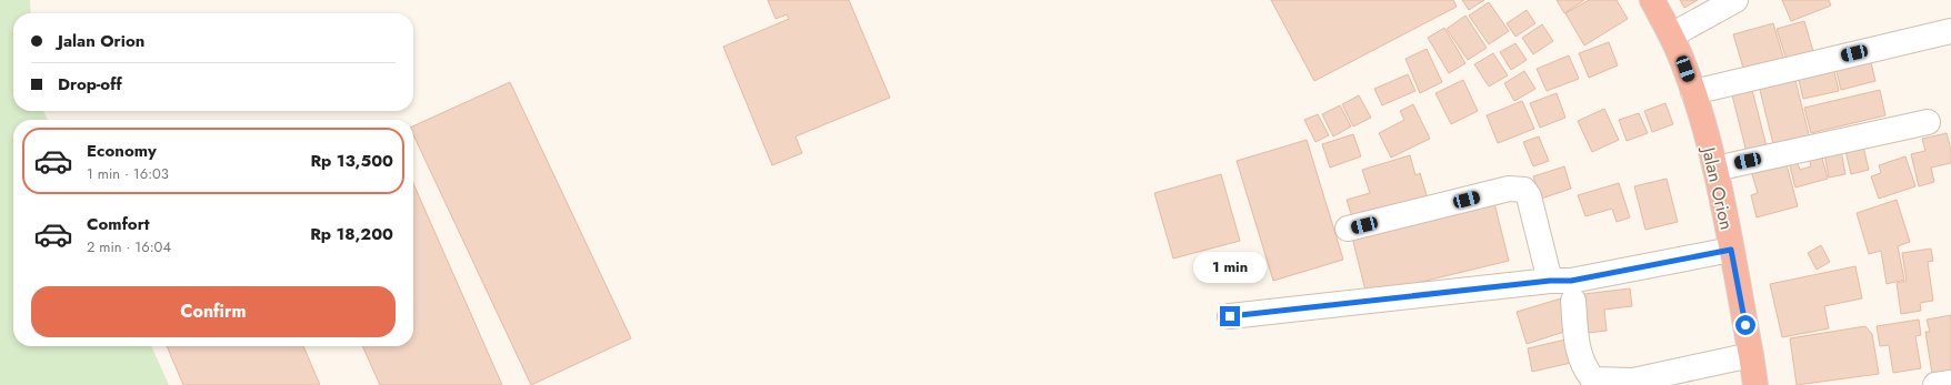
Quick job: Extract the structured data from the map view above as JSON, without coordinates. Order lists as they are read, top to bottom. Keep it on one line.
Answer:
{"streets":{"highway":["Jalan Orion"]},"page":{"banner":["Jalan Orion","Drop-off"],"list":[{"name":"Economy","note":"1 min · 16:03","value":"Rp 13,500"},{"name":"Comfort","note":"2 min · 16:04","value":"Rp 18,200"}],"bubble":"1 min","buttons":"Confirm"}}
